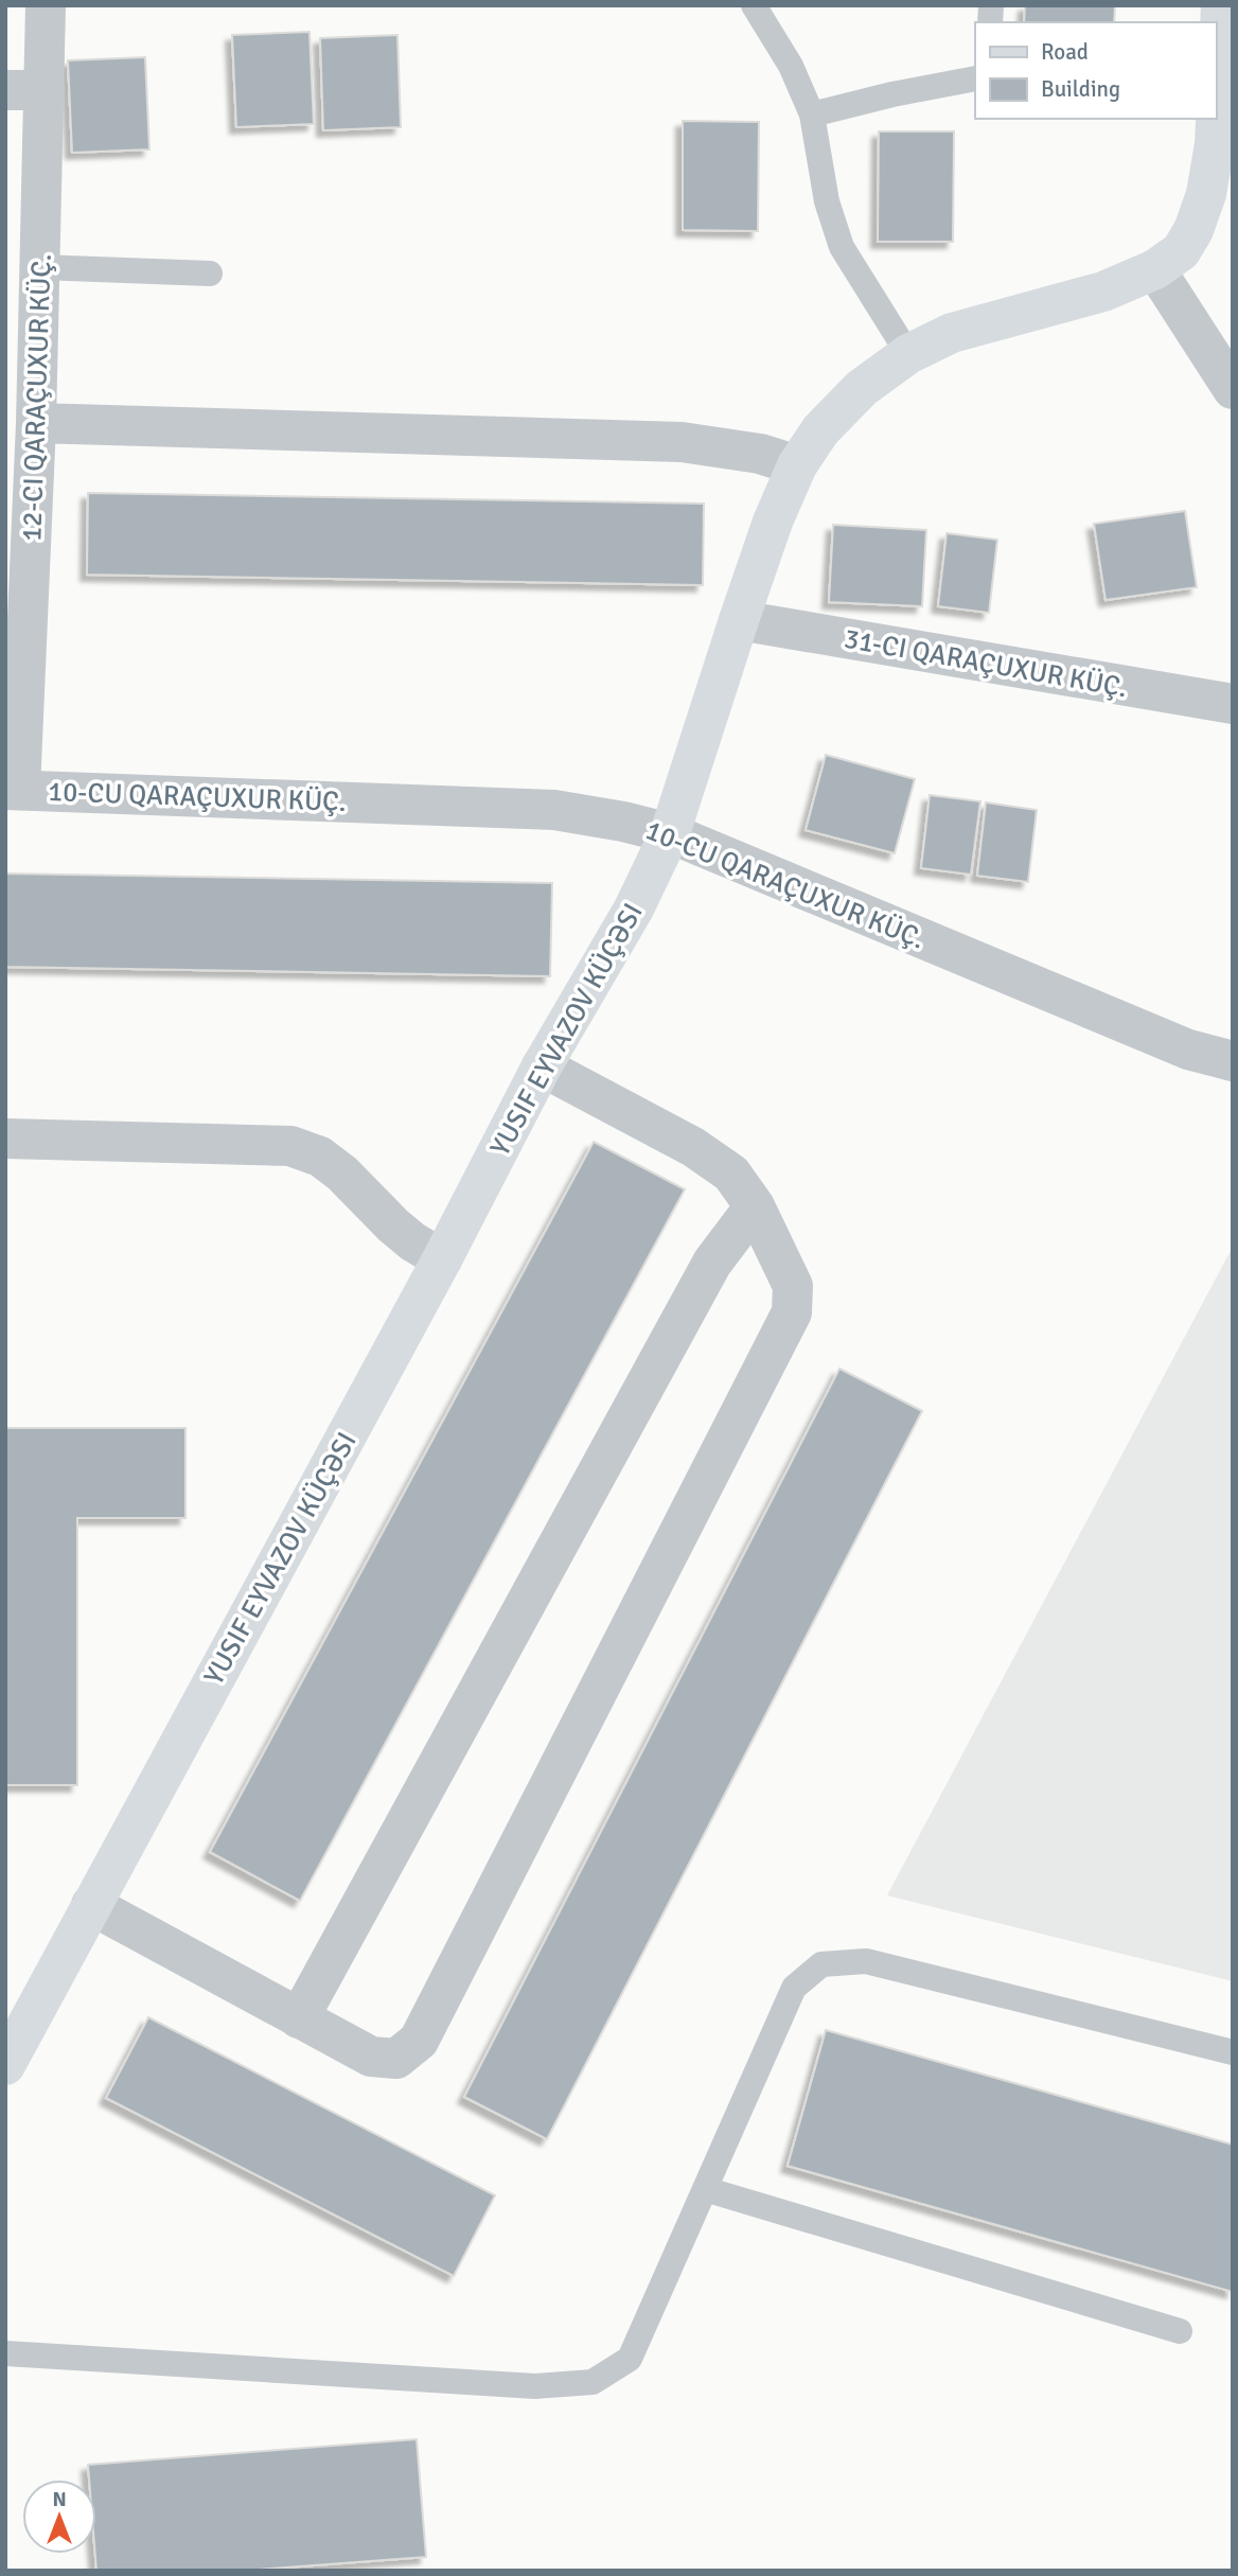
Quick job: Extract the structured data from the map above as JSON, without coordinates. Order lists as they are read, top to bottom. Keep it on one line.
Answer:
{"streets":{"street":["12-CI QARAÇUXUR KÜÇ.","31-CI QARAÇUXUR KÜÇ.","10-CU QARAÇUXUR KÜÇ.","YUSIF EYVAZOV KÜÇƏSI"]},"crossings":[["12-CI QARAÇUXUR KÜÇ.","10-CU QARAÇUXUR KÜÇ."],["31-CI QARAÇUXUR KÜÇ.","YUSIF EYVAZOV KÜÇƏSI"],["10-CU QARAÇUXUR KÜÇ.","YUSIF EYVAZOV KÜÇƏSI"]],"legend":["Road","Building"],"north":"top"}
